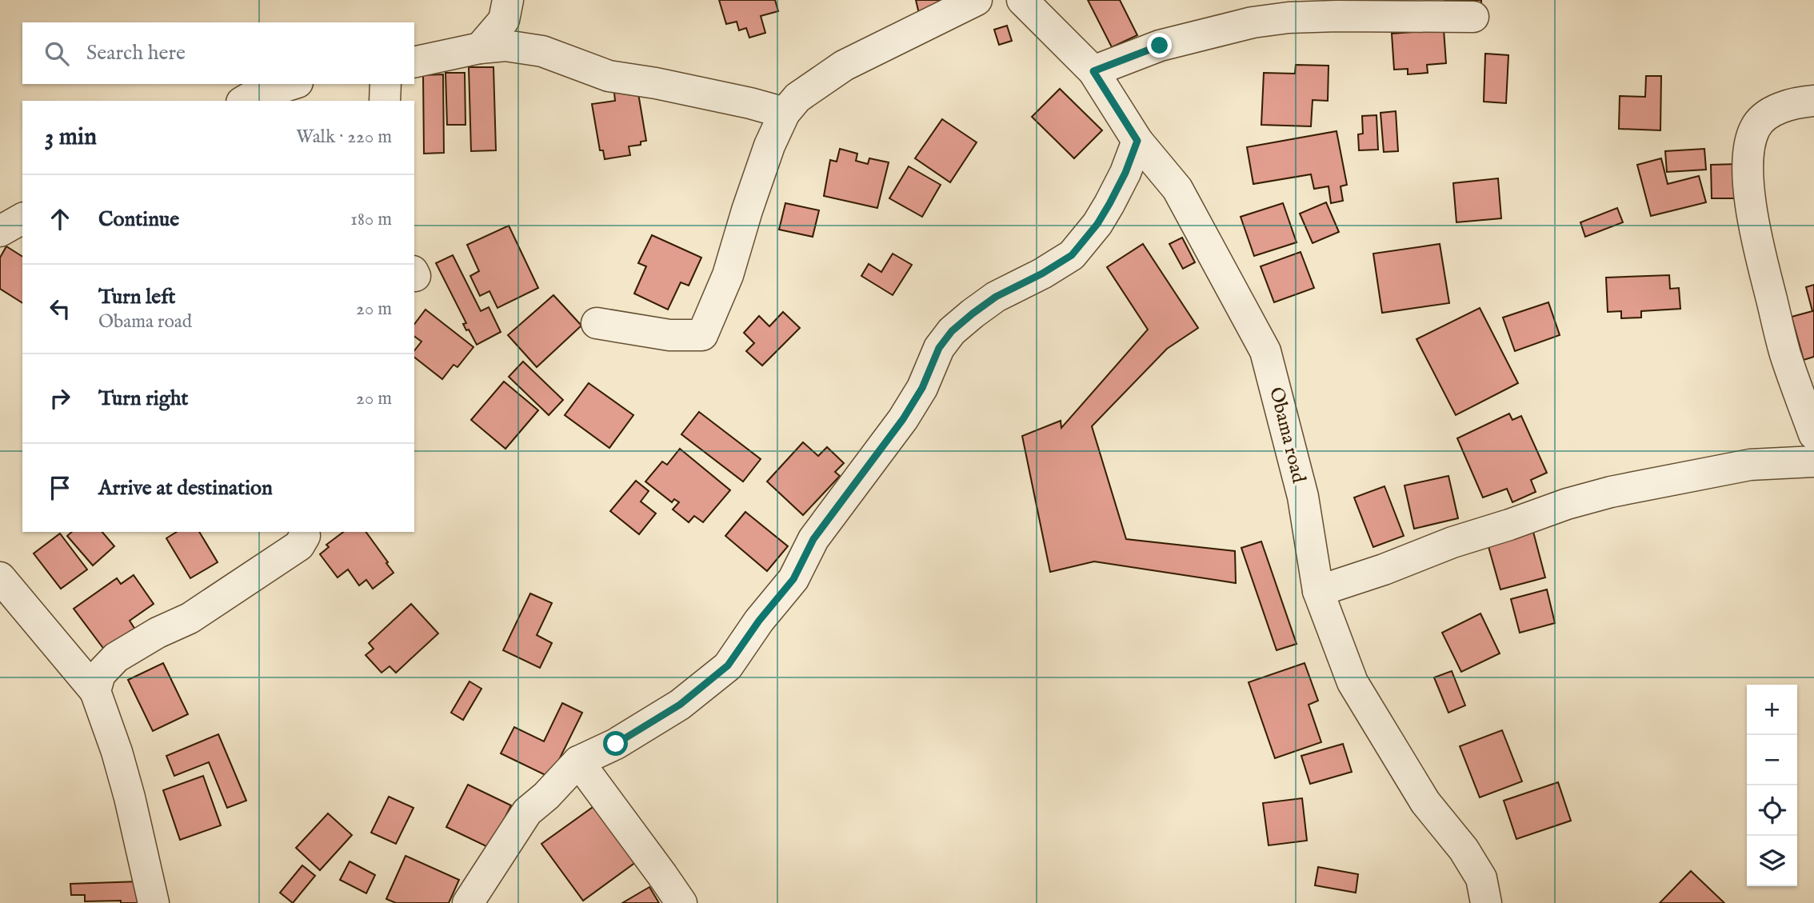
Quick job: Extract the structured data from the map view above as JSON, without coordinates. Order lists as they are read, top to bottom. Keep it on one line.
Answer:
{"streets":{"street":["Obama road"]},"page":{"search":"Search here","heading":["3 min","Walk · 220 m"],"list":[["Continue","180 m"],["Turn left","Obama road","20 m"],["Turn right","20 m"],"Arrive at destination"],"map_buttons":["+","−"]}}
